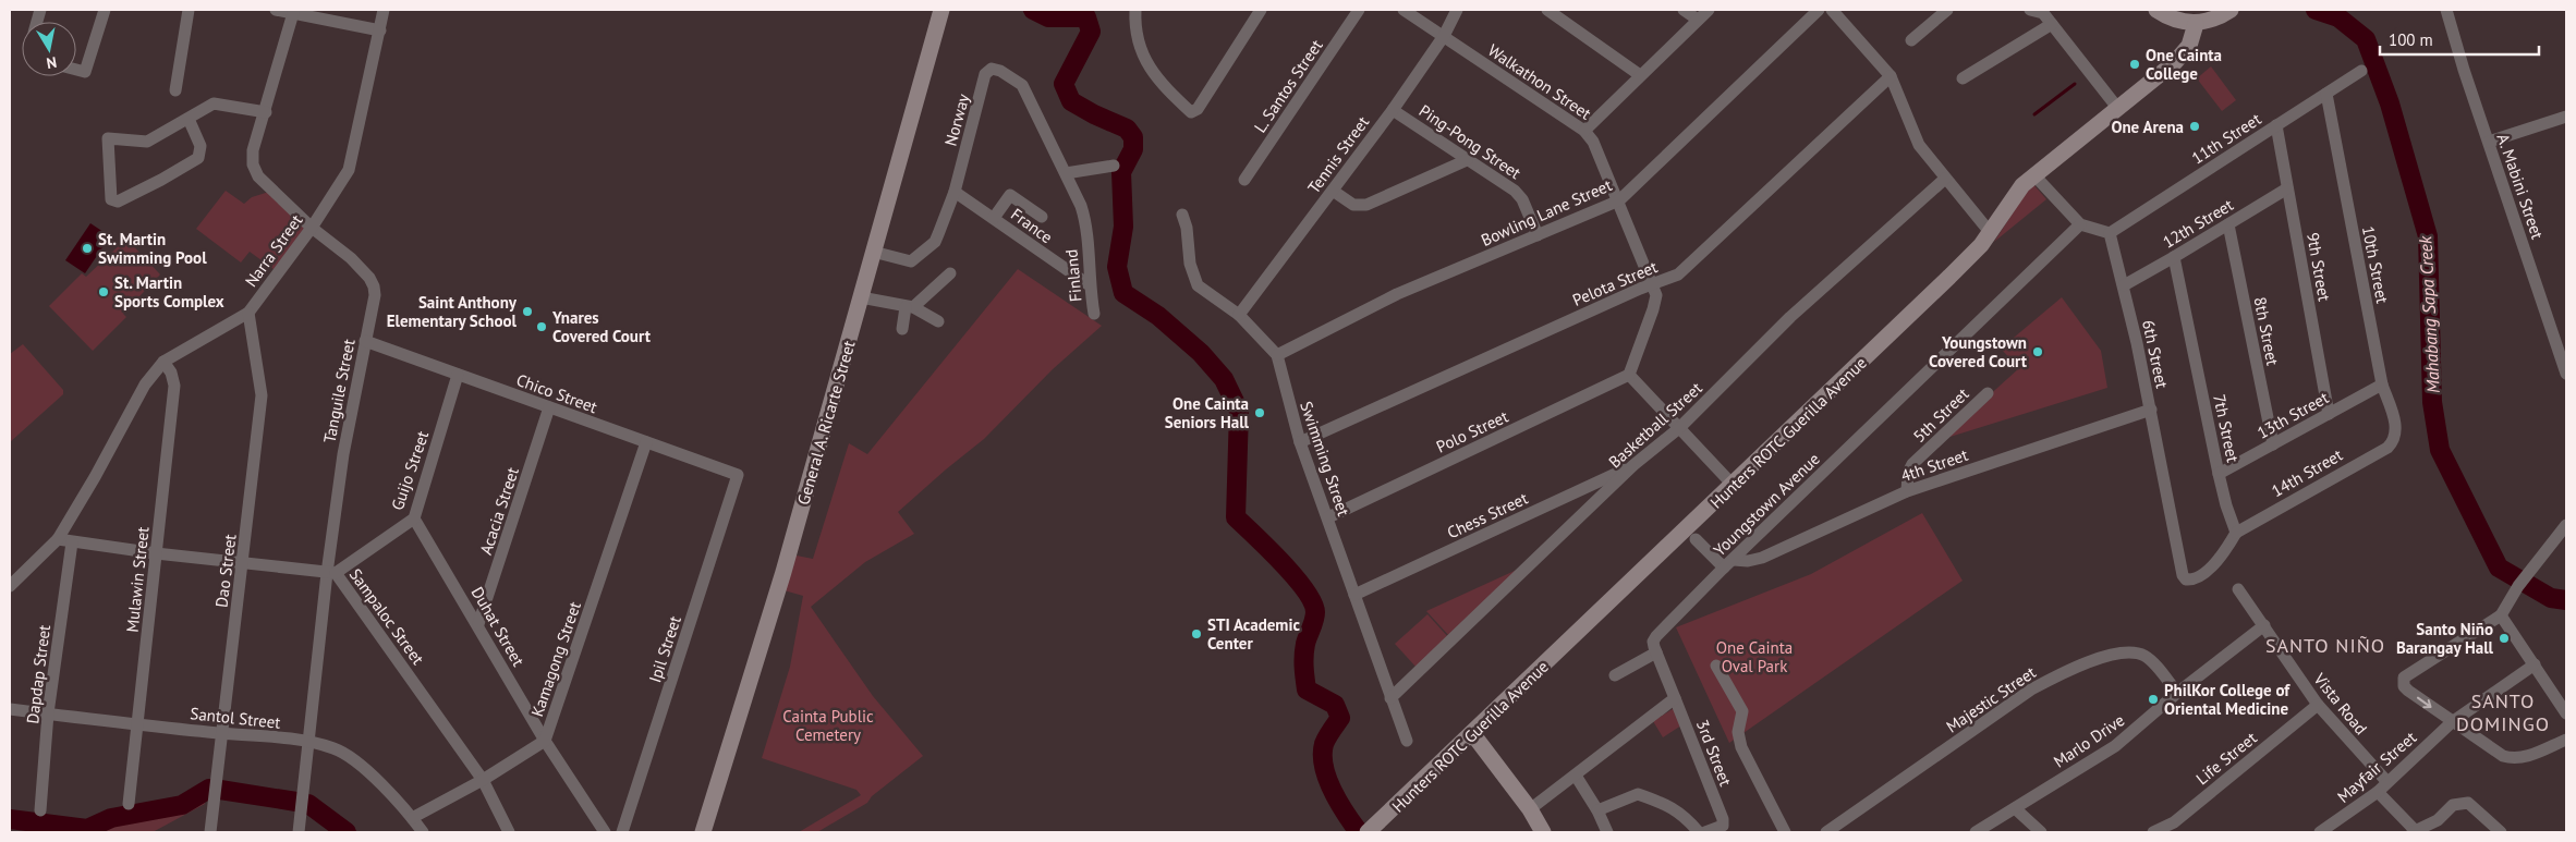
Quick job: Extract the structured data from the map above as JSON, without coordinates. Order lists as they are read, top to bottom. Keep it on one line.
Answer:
{"streets":{"street":["Walkathon Street","L. Santos Street","Norway","11th Street","Ping-Pong Street","Tennis Street","A. Mabini Street","Bowling Lane Street","12th Street","France","Narra Street","10th Street","9th Street","Finland","Pelota Street","8th Street","6th Street","Tanguile Street","Chico Street","5th Street","13th Street","General A. Ricarte Street","Basketball Street","7th Street","Polo Street","Hunters ROTC Guerilla Avenue","Swimming Street","4th Street","Guijo Street","14th Street","Youngstown Avenue","Acacia Street","Chess Street","Dao Street","Mulawin Street","Sampaloc Street","Duhat Street","Ipil Street","Kamagong Street","Dapdap Street","Majestic Street","Vista Road","Santol Street","Marlo Drive","3rd Street","Life Street","Mayfair Street"]},"crossings":[["Walkathon Street","Tennis Street"],["Walkathon Street","Bowling Lane Street"],["Walkathon Street","Pelota Street"],["Walkathon Street","Polo Street"],["Norway","France"],["Norway","Finland"],["Norway","General A. Ricarte Street"],["11th Street","10th Street"],["11th Street","9th Street"],["11th Street","6th Street"],["Ping-Pong Street","Tennis Street"],["Ping-Pong Street","Bowling Lane Street"],["Tennis Street","Swimming Street"],["Bowling Lane Street","Swimming Street"],["12th Street","9th Street"],["12th Street","8th Street"],["12th Street","6th Street"],["12th Street","7th Street"],["France","Finland"],["Narra Street","Tanguile Street"],["Narra Street","Dao Street"],["Narra Street","Mulawin Street"],["Narra Street","Sampaloc Street"],["10th Street","13th Street"],["10th Street","14th Street"],["9th Street","13th Street"],["Pelota Street","Swimming Street"],["8th Street","13th Street"],["6th Street","7th Street"],["6th Street","4th Street"],["6th Street","14th Street"],["Tanguile Street","Chico Street"],["Tanguile Street","Guijo Street"],["Tanguile Street","Sampaloc Street"],["Tanguile Street","Santol Street"],["Chico Street","Guijo Street"],["Chico Street","Acacia Street"],["Chico Street","Ipil Street"],["Chico Street","Kamagong Street"],["13th Street","7th Street"],["Basketball Street","Swimming Street"],["Basketball Street","Chess Street"],["7th Street","14th Street"],["Polo Street","Swimming Street"],["Swimming Street","Chess Street"],["4th Street","Youngstown Avenue"],["Guijo Street","Sampaloc Street"],["Guijo Street","Duhat Street"],["Acacia Street","Duhat Street"],["Dao Street","Sampaloc Street"],["Dao Street","Santol Street"],["Mulawin Street","Sampaloc Street"],["Mulawin Street","Santol Street"],["Sampaloc Street","Kamagong Street"],["Sampaloc Street","Dapdap Street"],["Duhat Street","Kamagong Street"],["Kamagong Street","Santol Street"],["Dapdap Street","Santol Street"],["Majestic Street","Marlo Drive"],["Vista Road","Marlo Drive"],["Vista Road","Life Street"],["Vista Road","Mayfair Street"]],"districts":["SANTO NIÑO","SANTO DOMINGO"],"water":["Mahabang Sapa Creek"],"parks":["One Cainta Oval Park","Cainta Public Cemetery"],"places":["One Cainta College","One Arena","St. Martin Swimming Pool","St. Martin Sports Complex","Saint Anthony Elementary School","Ynares Covered Court","Youngstown Covered Court","One Cainta Seniors Hall","STI Academic Center","Santo Niño Barangay Hall","PhilKor College of Oriental Medicine"],"scale_bar":"100 m","north":"bottom"}
